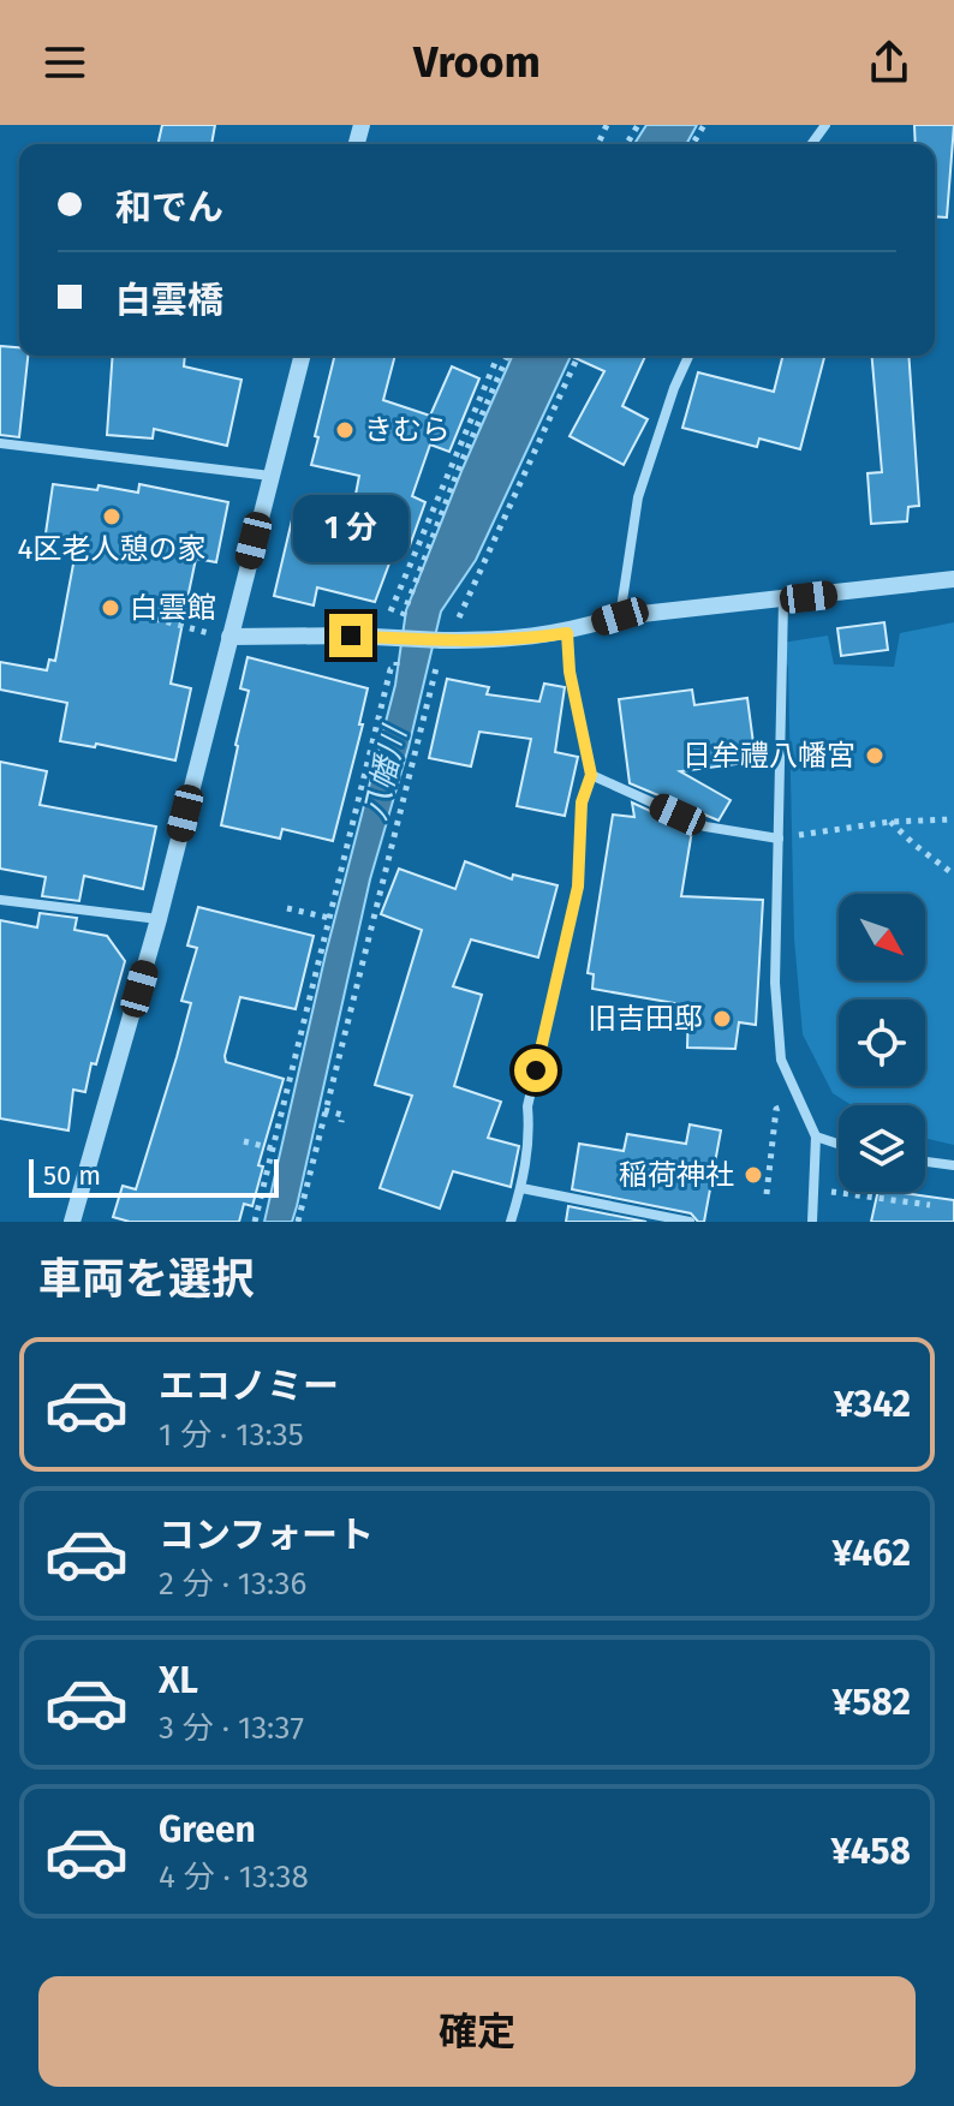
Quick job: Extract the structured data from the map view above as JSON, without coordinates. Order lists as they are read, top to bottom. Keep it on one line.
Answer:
{"water":["八幡川"],"places":["きむら","4区老人憩の家","白雲館","日牟禮八幡宮","旧吉田邸","稲荷神社"],"scale_bar":"50 m","north":"bottom right","page":{"header":"Vroom","banner":["和でん","白雲橋"],"bubble":"1 分","scale":"50 m","heading":"車両を選択","list":[{"name":"エコノミー","note":"1 分 · 13:35","value":"¥342"},{"name":"コンフォート","note":"2 分 · 13:36","value":"¥462"},{"name":"XL","note":"3 分 · 13:37","value":"¥582"},{"name":"Green","note":"4 分 · 13:38","value":"¥458"}],"buttons":"確定"}}
